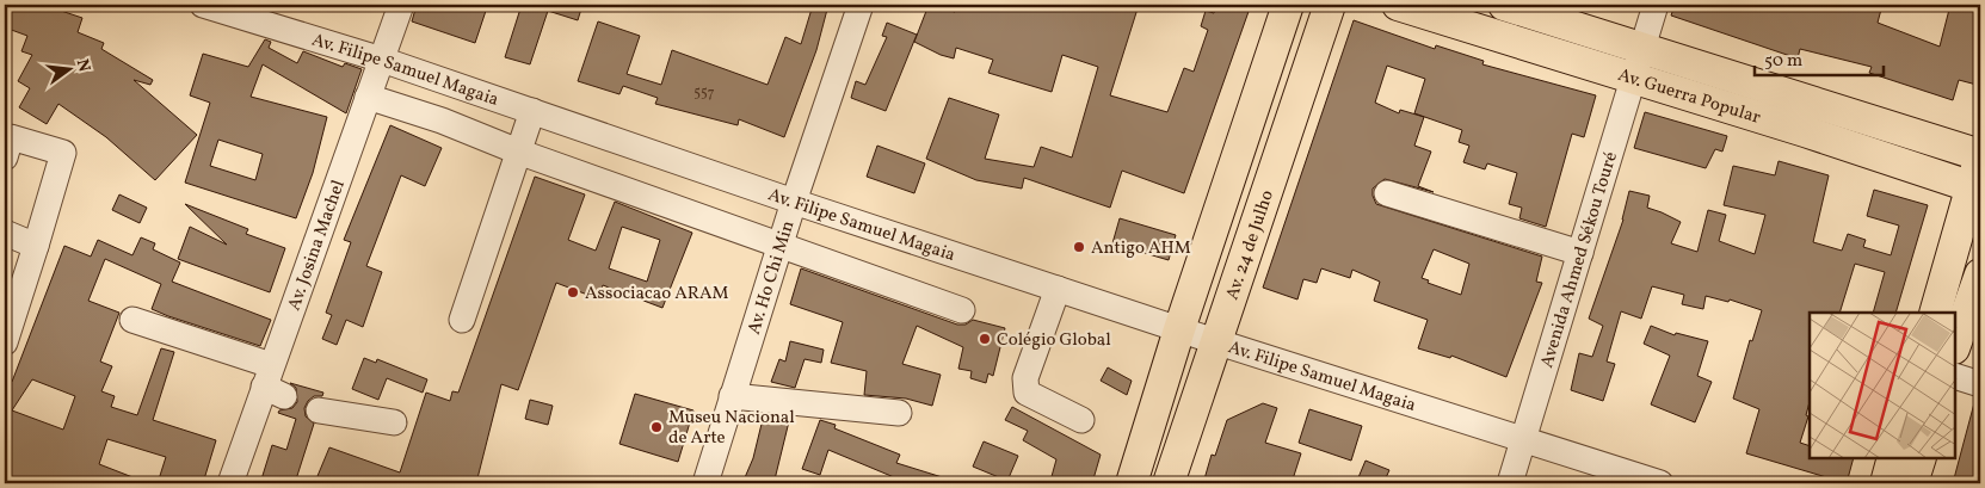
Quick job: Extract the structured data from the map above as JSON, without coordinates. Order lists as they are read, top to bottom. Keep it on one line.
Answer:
{"streets":{"main road":["Av. Guerra Popular","Av. 24 de Julho"],"street":["Av. Filipe Samuel Magaia","Av. Josina Machel","Avenida Ahmed Sékou Touré","Av. Ho Chi Min"]},"crossings":[["Av. Filipe Samuel Magaia","Av. Josina Machel"],["Av. Filipe Samuel Magaia","Av. 24 de Julho"],["Av. Filipe Samuel Magaia","Avenida Ahmed Sékou Touré"],["Av. Filipe Samuel Magaia","Av. Ho Chi Min"],["Av. Guerra Popular","Avenida Ahmed Sékou Touré"]],"places":["Antigo AHM","Associacao ARAM","Colégio Global","Museu Nacional de Arte"],"house_numbers":["557"],"scale_bar":"50 m","north":"right"}
